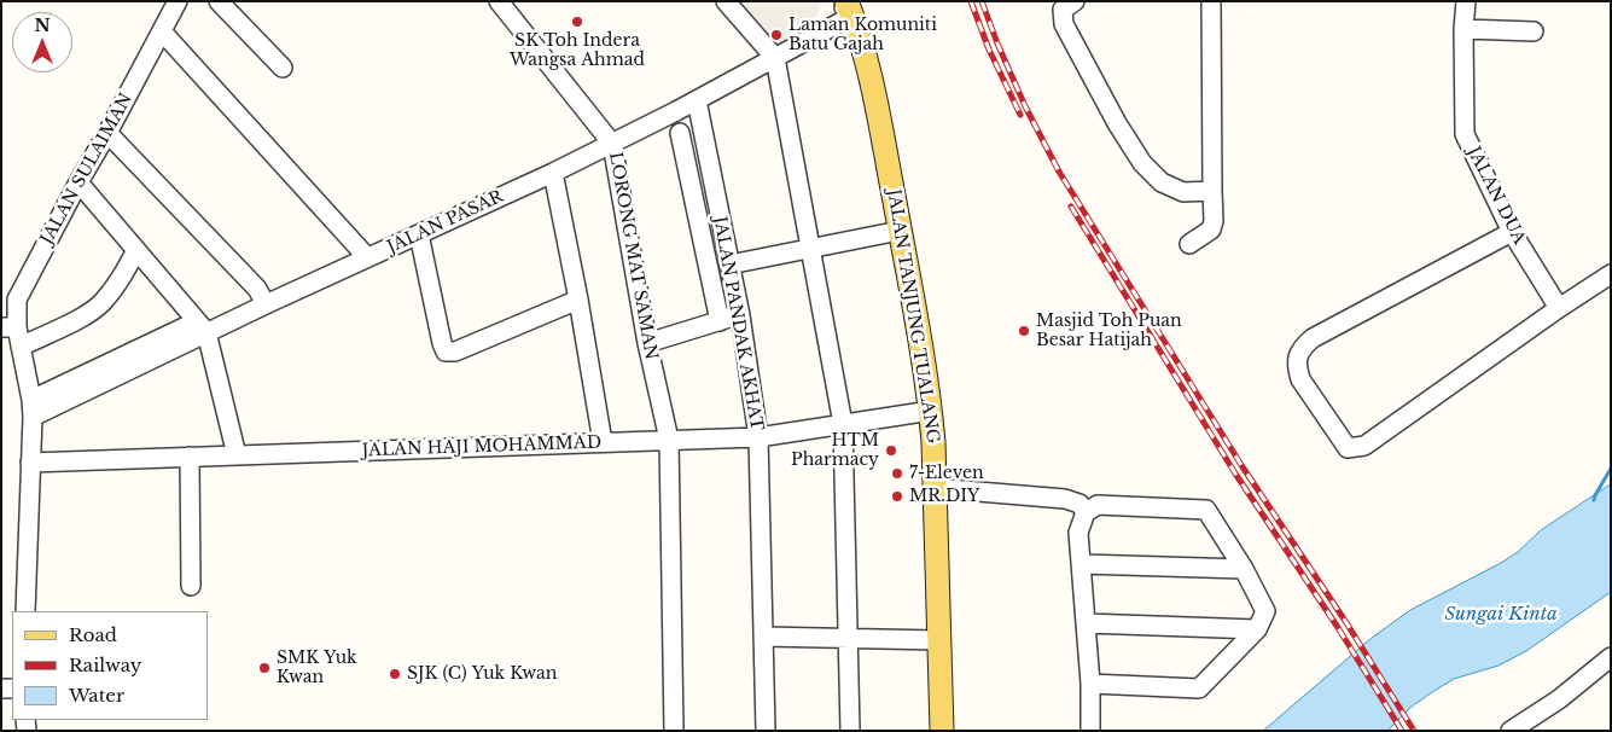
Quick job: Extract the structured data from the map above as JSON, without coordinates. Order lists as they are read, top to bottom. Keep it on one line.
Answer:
{"streets":{"main road":["JALAN TANJUNG TUALANG"],"street":["JALAN SULAIMAN","JALAN DUA","JALAN PASAR","LORONG MAT SAMAN","JALAN PANDAK AKHAT","JALAN HAJI MOHAMMAD"]},"crossings":[["JALAN SULAIMAN","JALAN PASAR"],["JALAN SULAIMAN","JALAN HAJI MOHAMMAD"],["JALAN PASAR","LORONG MAT SAMAN"],["JALAN PASAR","JALAN TANJUNG TUALANG"],["JALAN PASAR","JALAN PANDAK AKHAT"],["LORONG MAT SAMAN","JALAN HAJI MOHAMMAD"],["JALAN TANJUNG TUALANG","JALAN HAJI MOHAMMAD"],["JALAN PANDAK AKHAT","JALAN HAJI MOHAMMAD"]],"water":["Sungai Kinta"],"places":["SK Toh Indera Wangsa Ahmad","Laman Komuniti Batu Gajah","Masjid Toh Puan Besar Hatijah","HTM Pharmacy","7-Eleven","MR.DIY","SMK Yuk Kwan","SJK (C) Yuk Kwan"],"legend":["Road","Railway","Water"],"north":"top"}
